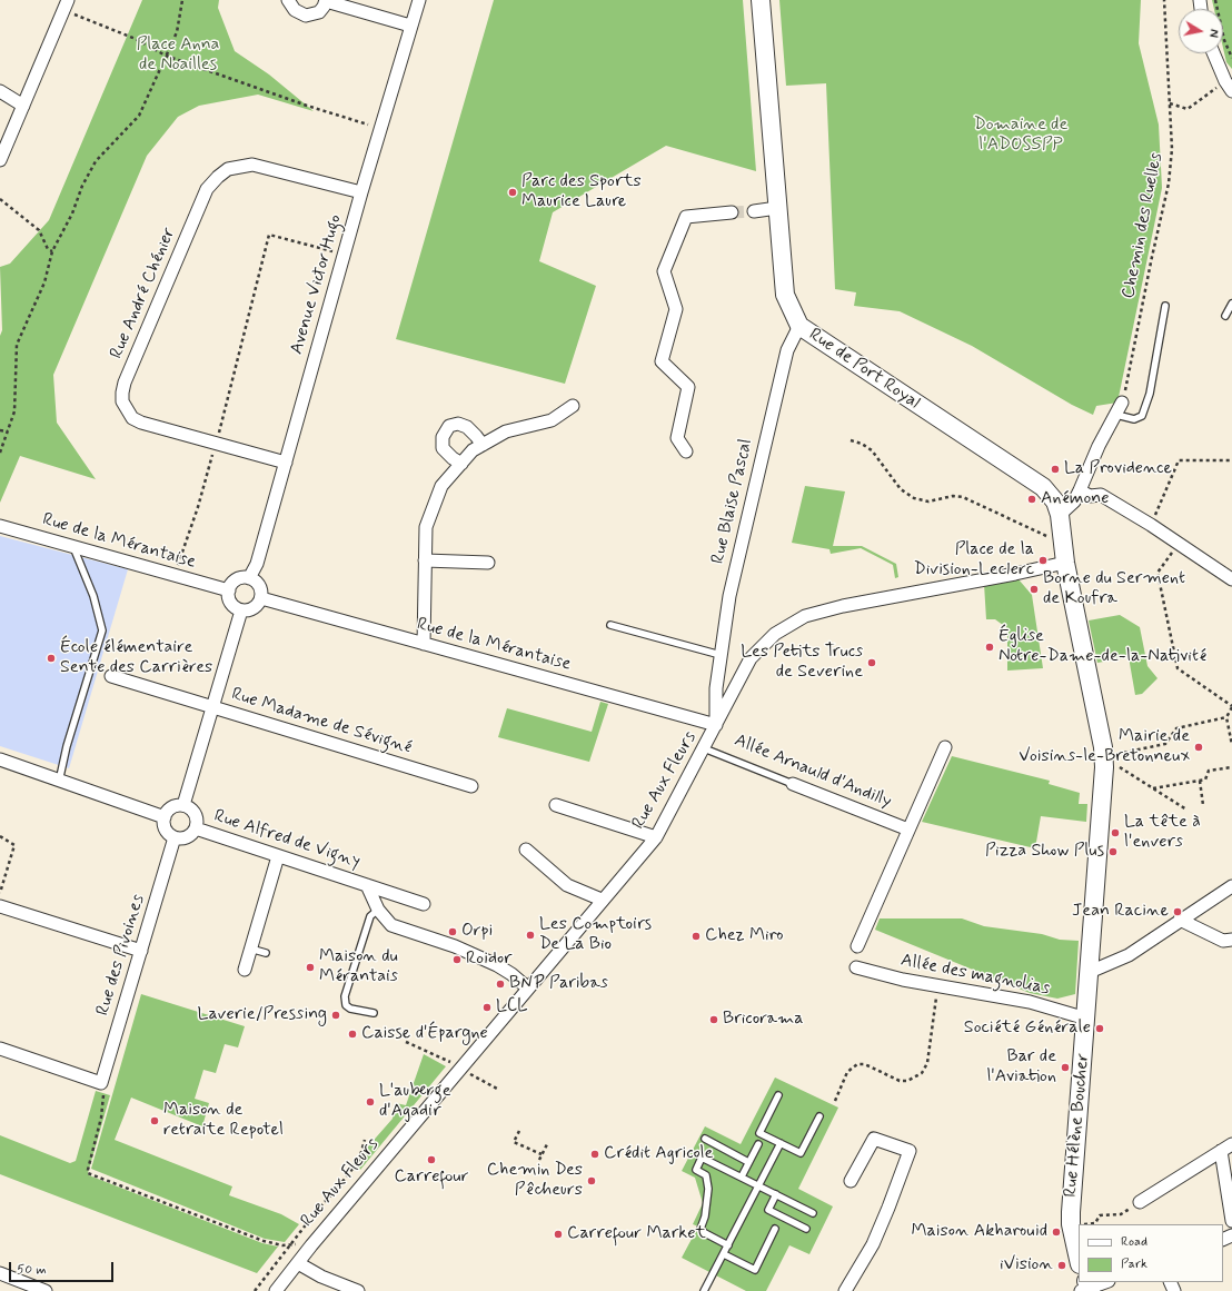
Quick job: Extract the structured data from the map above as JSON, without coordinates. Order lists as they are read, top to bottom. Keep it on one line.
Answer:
{"streets":{"street":["Avenue Victor Hugo","Rue André Chénier","Rue de Port Royal","Rue Blaise Pascal","Rue de la Mérantaise","Rue Madame de Sévigné","Allée Arnauld d'Andilly","Rue Aux Fleurs","Rue Alfred de Vigny","Rue des Pivoines","Allée des magnolias","Rue Hélène Boucher"],"path":["Chemin des Ruelles"]},"crossings":[["Avenue Victor Hugo","Rue André Chénier"],["Avenue Victor Hugo","Rue de la Mérantaise"],["Rue de Port Royal","Rue Blaise Pascal"],["Rue de Port Royal","Rue Hélène Boucher"],["Rue Blaise Pascal","Rue de la Mérantaise"],["Rue Blaise Pascal","Rue Aux Fleurs"],["Rue de la Mérantaise","Rue Aux Fleurs"],["Allée Arnauld d'Andilly","Rue Aux Fleurs"],["Rue Aux Fleurs","Rue Alfred de Vigny"],["Rue Aux Fleurs","Rue Hélène Boucher"],["Rue Alfred de Vigny","Rue des Pivoines"],["Allée des magnolias","Rue Hélène Boucher"]],"parks":["Place Anna de Noailles","Domaine de l'ADOSSPP"],"places":["Parc des Sports Maurice Laure","La Providence","Anémone","Place de la Division-Leclerc","Borne du Serment de Koufra","Église Notre-Dame-de-la-Nativité","École élémentaire Sente des Carrières","Les Petits Trucs de Severine","Mairie de Voisins-le-Bretonneux","La tête à l'envers","Pizza Show Plus","Jean Racine","Orpi","Les Comptoirs De La Bio","Chez Miro","Roidor","Maison du Mérantais","BNP Paribas","LCL","Laverie/Pressing","Bricorama","Société Générale","Caisse d'Épargne","Bar de l'Aviation","L'auberge d'Agadir","Maison de retraite Repotel","Crédit Agricole","Carrefour","Chemin Des Pêcheurs","Maison Akharouid","Carrefour Market","iVision"],"legend":["Road","Park"],"scale_bar":"50 m","north":"right"}
